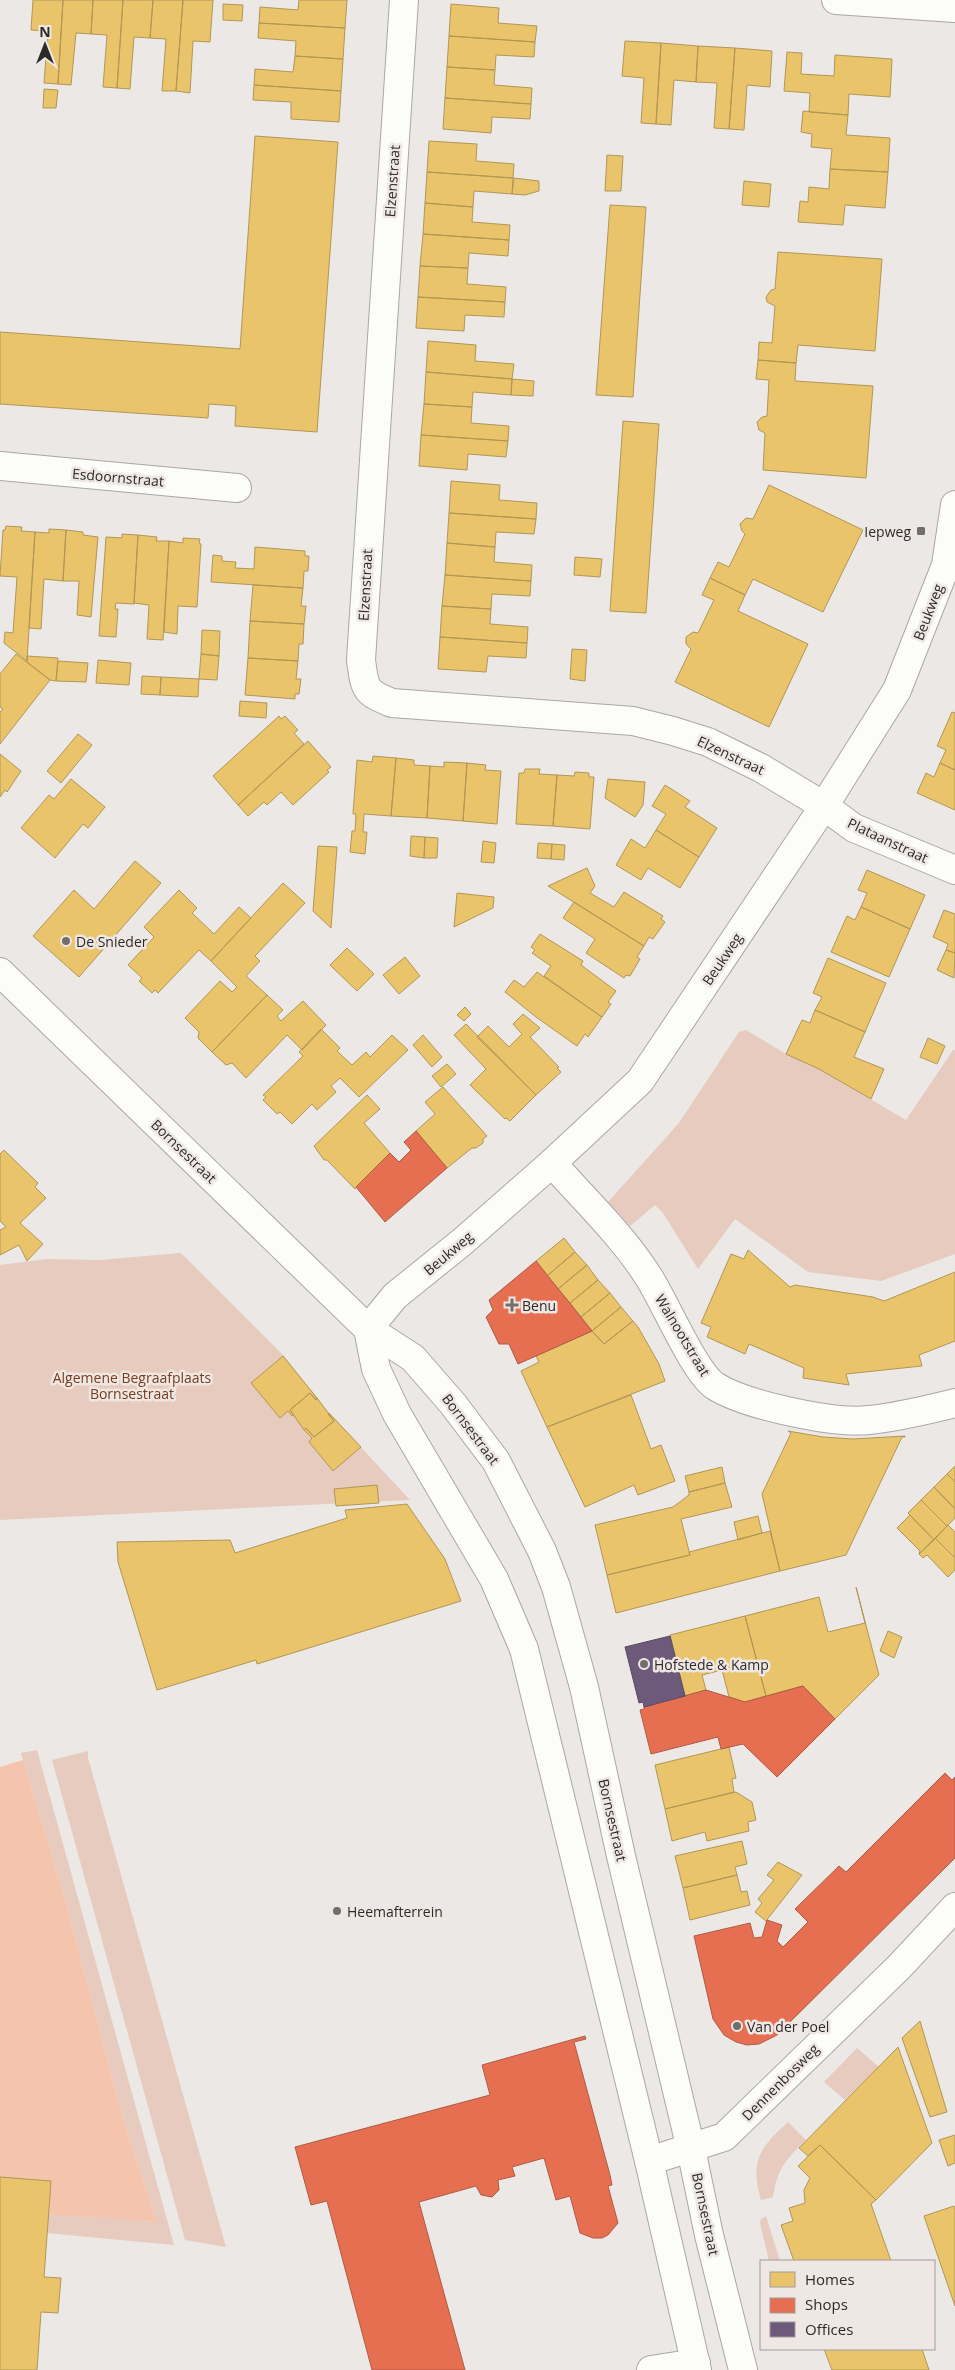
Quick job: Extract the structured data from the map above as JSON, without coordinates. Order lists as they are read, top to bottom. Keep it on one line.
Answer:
{"streets":{"street":["Elzenstraat","Esdoornstraat","Beukweg","Plataanstraat","Bornsestraat","Walnootstraat","Dennenbosweg"]},"crossings":[["Elzenstraat","Beukweg"],["Elzenstraat","Plataanstraat"],["Beukweg","Plataanstraat"],["Beukweg","Bornsestraat"],["Beukweg","Walnootstraat"],["Bornsestraat","Dennenbosweg"]],"parks":["Algemene Begraafplaats Bornsestraat"],"places":{"transit":["Iepweg"],"other":["De Snieder","Hofstede & Kamp","Heemafterrein","Van der Poel"],"health":["Benu"]},"legend":["Homes","Shops","Offices"],"north":"top"}
